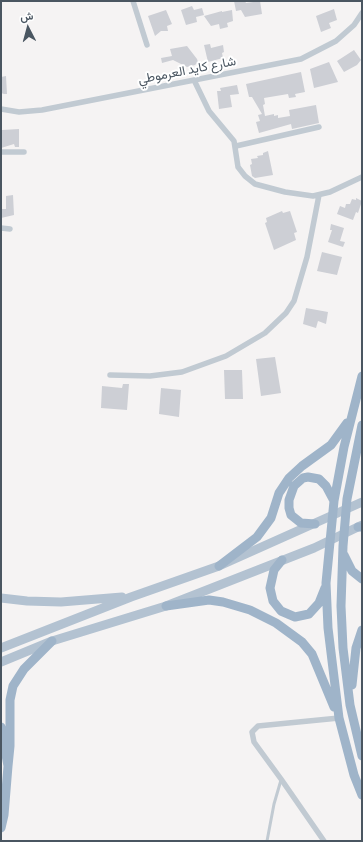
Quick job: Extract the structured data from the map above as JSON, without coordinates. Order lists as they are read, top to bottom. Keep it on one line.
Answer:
{"streets":{"street":["شارع كايد العرموطي"]},"north":"top"}
